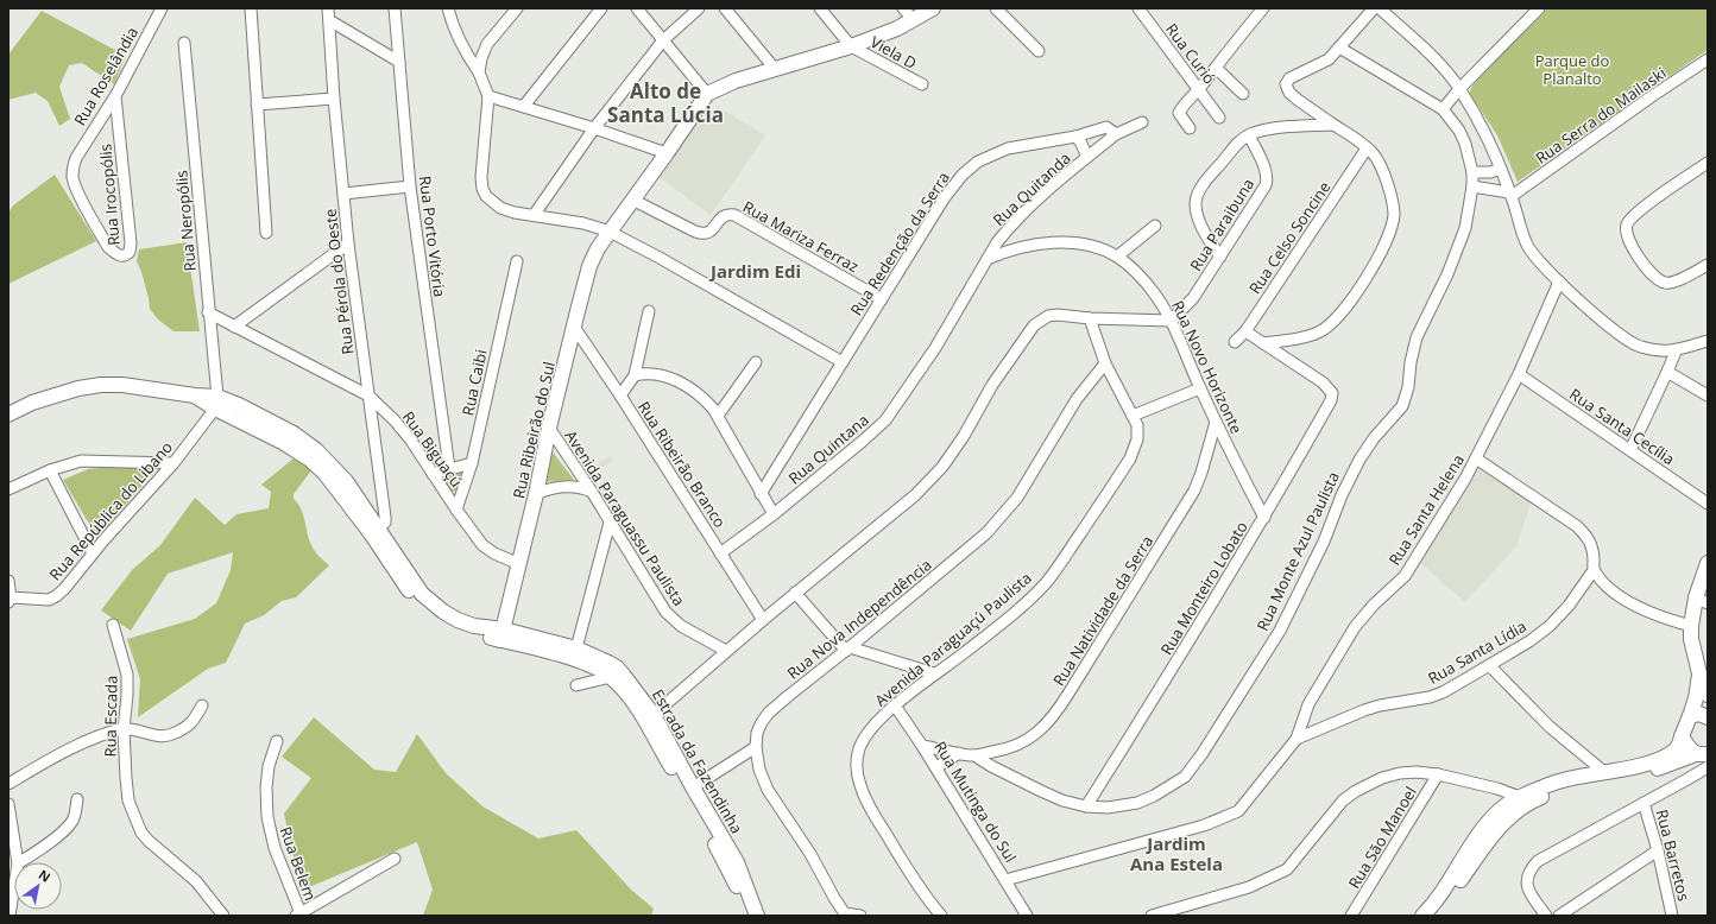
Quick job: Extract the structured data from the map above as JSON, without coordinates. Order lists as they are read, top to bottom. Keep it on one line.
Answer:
{"streets":{"main road":["Rua Ribeirão do Sul","Estrada da Fazendinha"],"street":["Viela D","Rua Curió","Rua Roselândia","Rua Serra do Mailaski","Rua Quitanda","Rua Irocopólis","Rua Neropólis","Rua Paraibuna","Rua Porto Vitória","Rua Mariza Ferraz","Rua Celso Soncine","Rua Redenção da Serra","Rua Pérola do Oeste","Rua Novo Horizonte","Rua Caibi","Rua Santa Cecília","Rua Biguaçú","Rua Quintana","Rua Ribeirão Branco","Rua Santa Helena","Rua República do Libano","Avenida Paraguassu Paulista","Rua Monte Azul Paulista","Rua Monteiro Lobato","Rua Natividade da Serra","Rua Nova Independência","Avenida Paraguaçú Paulista","Rua Santa Lídia","Rua Escada","Rua Mutinga do Sul","Rua São Manoel","Rua Barretos","Rua Belem"]},"crossings":[["Rua Roselândia","Rua Irocopólis"],["Rua Quitanda","Rua Redenção da Serra"],["Rua Quitanda","Rua Novo Horizonte"],["Rua Quitanda","Rua Quintana"],["Rua Neropólis","Rua Biguaçú"],["Rua Neropólis","Rua República do Libano"],["Rua Neropólis","Estrada da Fazendinha"],["Rua Paraibuna","Rua Novo Horizonte"],["Rua Mariza Ferraz","Rua Redenção da Serra"],["Rua Mariza Ferraz","Rua Ribeirão do Sul"],["Rua Pérola do Oeste","Rua Biguaçú"],["Rua Pérola do Oeste","Estrada da Fazendinha"],["Rua Novo Horizonte","Rua Monteiro Lobato"],["Rua Novo Horizonte","Rua Natividade da Serra"],["Rua Caibi","Rua Biguaçú"],["Rua Santa Cecília","Rua Santa Helena"],["Rua Ribeirão do Sul","Rua Biguaçú"],["Rua Ribeirão do Sul","Rua Ribeirão Branco"],["Rua Ribeirão do Sul","Avenida Paraguassu Paulista"],["Rua Ribeirão do Sul","Estrada da Fazendinha"],["Rua Quintana","Rua Ribeirão Branco"],["Rua Santa Helena","Rua Santa Lídia"],["Rua República do Libano","Estrada da Fazendinha"],["Rua Monte Azul Paulista","Rua Monteiro Lobato"],["Rua Monte Azul Paulista","Rua Natividade da Serra"],["Rua Natividade da Serra","Rua Mutinga do Sul"],["Rua Nova Independência","Avenida Paraguaçú Paulista"],["Avenida Paraguaçú Paulista","Rua Mutinga do Sul"]],"districts":["Alto de Santa Lúcia","Jardim Edi","Jardim Ana Estela"],"parks":["Parque do Planalto"],"north":"top right"}
